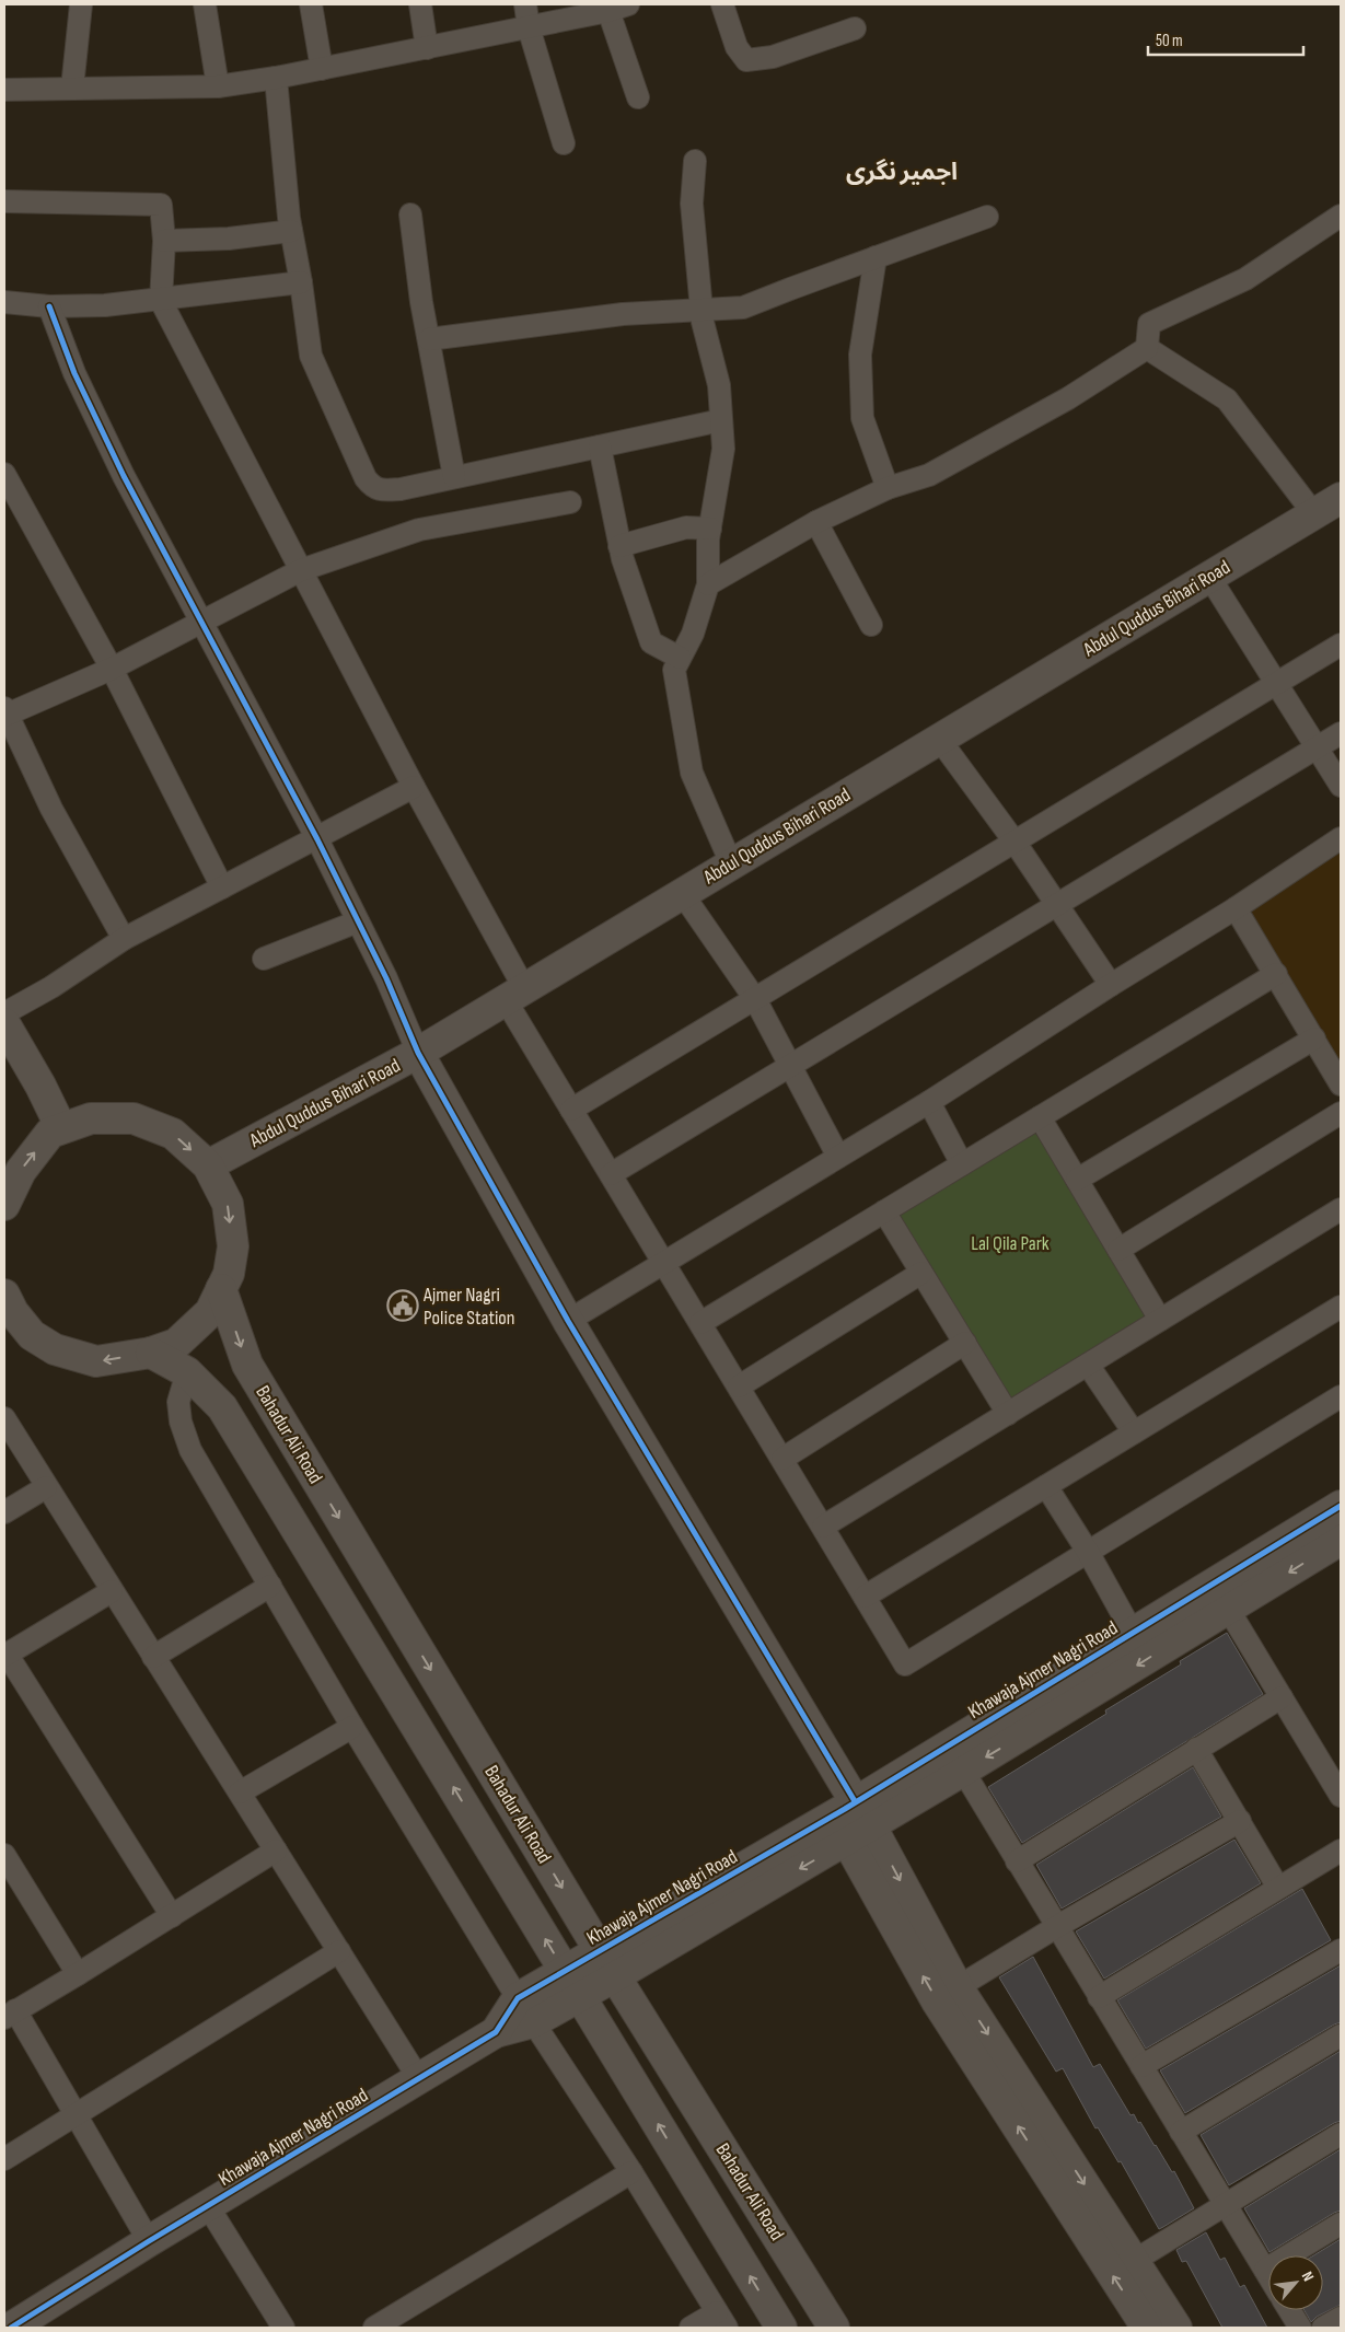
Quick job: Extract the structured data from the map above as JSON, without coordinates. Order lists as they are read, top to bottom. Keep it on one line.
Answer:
{"streets":{"street":["Abdul Quddus Bihari Road","Bahadur Ali Road","Khawaja Ajmer Nagri Road"]},"crossings":[["Bahadur Ali Road","Khawaja Ajmer Nagri Road"]],"districts":["اجمیر نگری"],"parks":["Lal Qila Park"],"places":{"public building":["Ajmer Nagri Police Station"]},"scale_bar":"50 m","north":"top right"}
